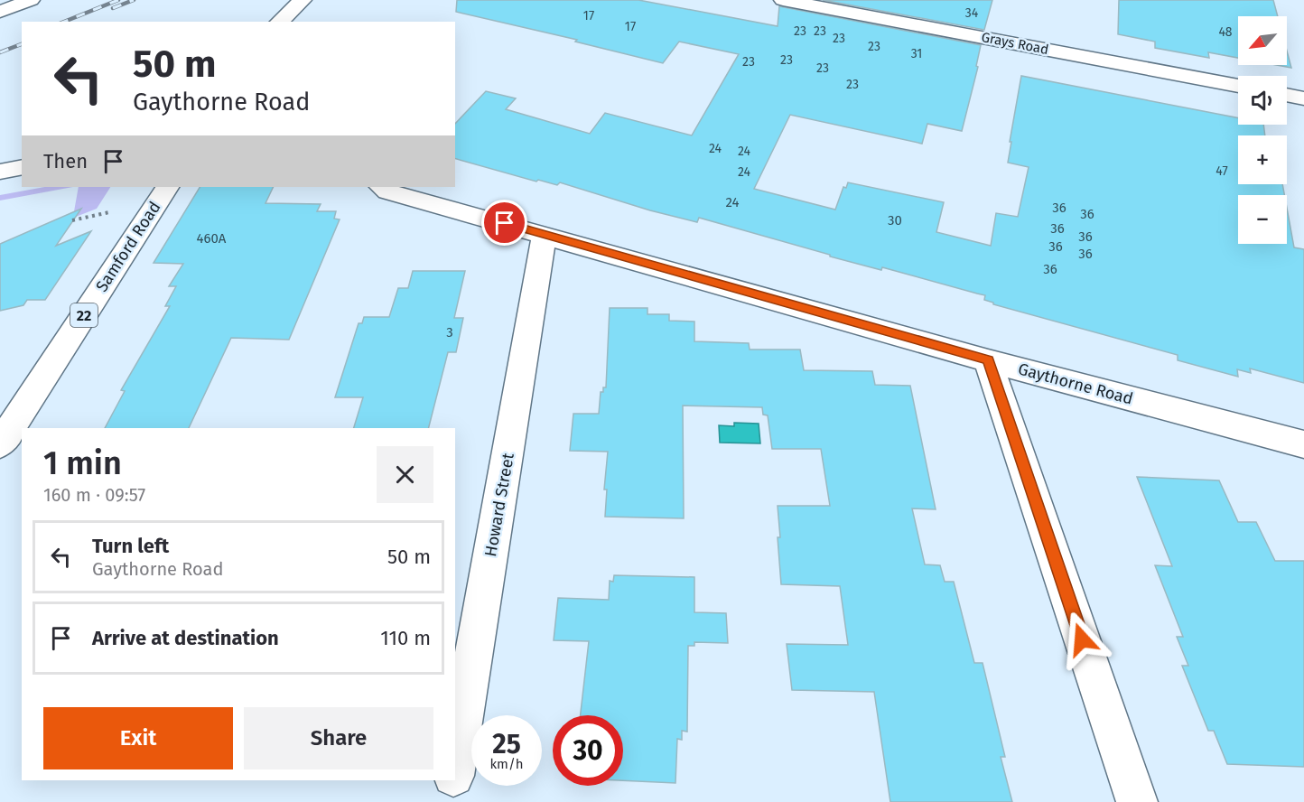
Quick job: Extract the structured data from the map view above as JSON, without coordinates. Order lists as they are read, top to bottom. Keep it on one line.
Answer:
{"streets":{"street":["Grays Road","Samford Road","22","Gaythorne Road","Howard Street"]},"crossings":[["Gaythorne Road","Howard Street"]],"house_numbers":["34","17","17","23","23","48","23","23","31","23","23","23","23","24","24","47","24","24","36","36","30","36","36","460A","36","36","36","3"],"north":"bottom left","page":{"map_buttons":["+","−"],"turn":["50 m","Gaythorne Road"],"then":"Then","heading":["1 min","160 m · 09:57"],"list":[{"name":"Turn left","note":"Gaythorne Road","value":"50 m"},{"name":"Arrive at destination","value":"110 m"}],"buttons":["Exit","Share"],"speed":"25 km/h","limit":"30"}}
